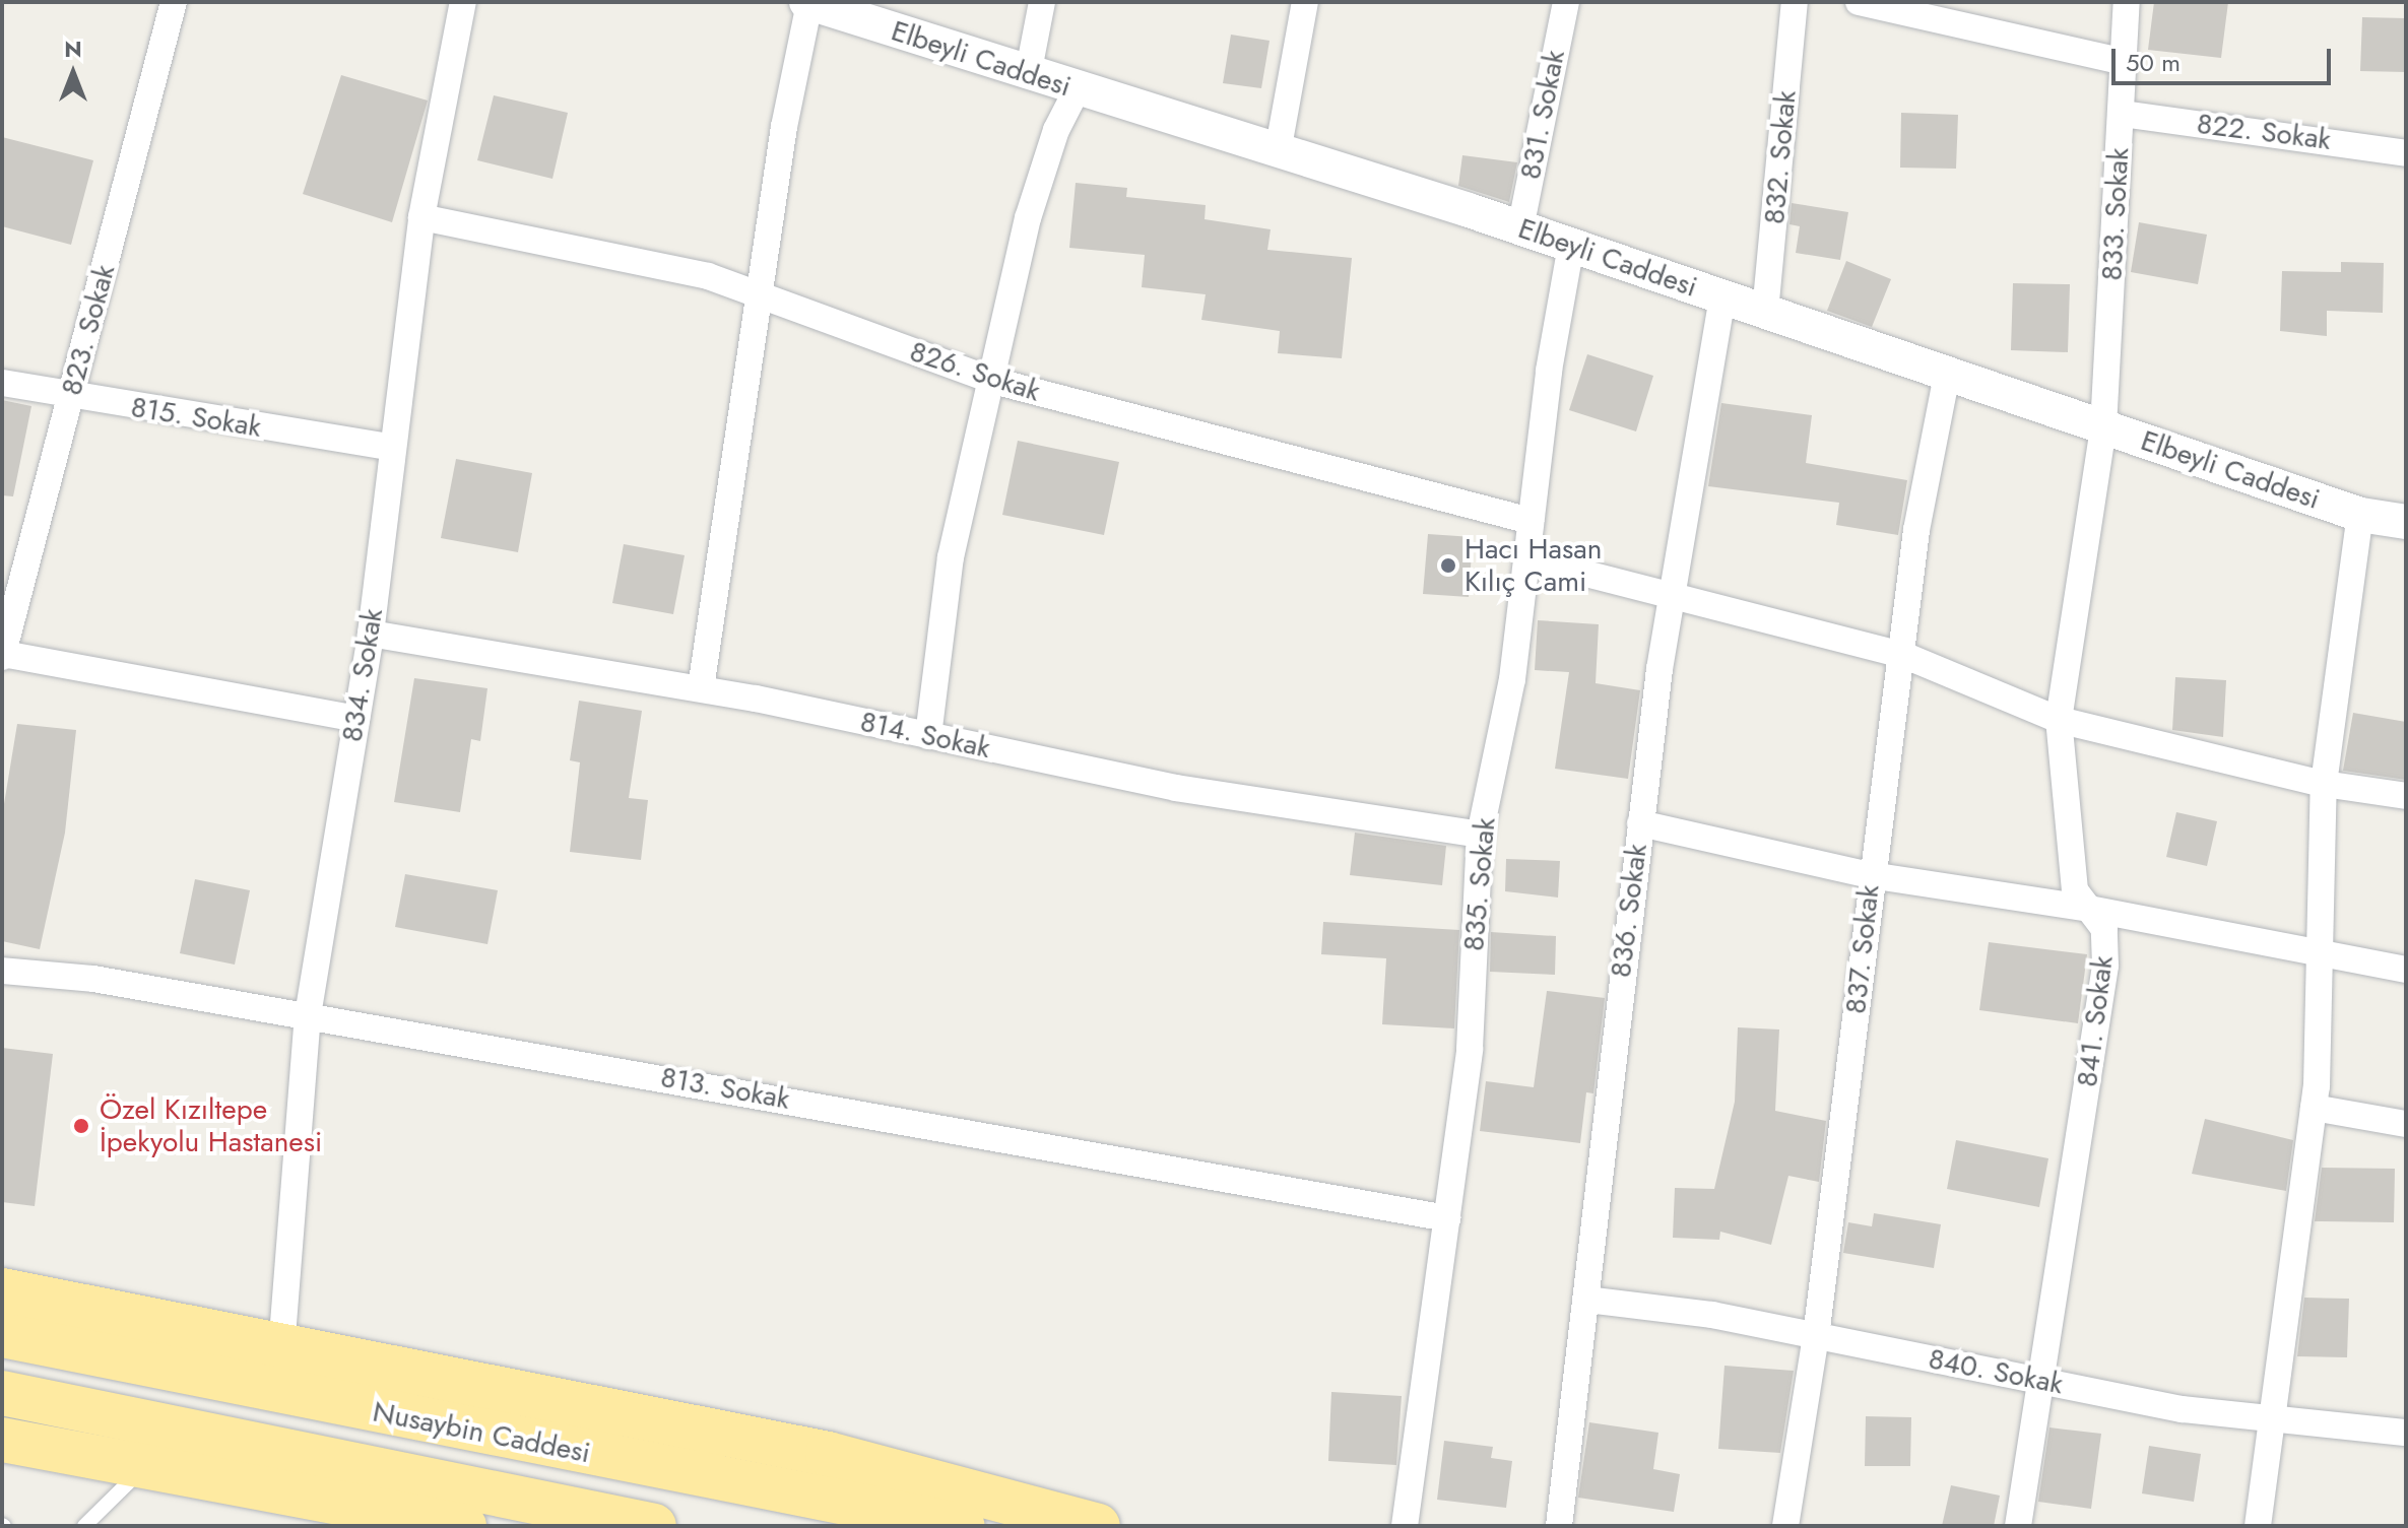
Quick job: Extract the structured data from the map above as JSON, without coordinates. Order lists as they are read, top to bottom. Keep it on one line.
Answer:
{"streets":{"highway":["Nusaybin Caddesi"],"street":["Elbeyli Caddesi","831. Sokak","822. Sokak","832. Sokak","833. Sokak","823. Sokak","826. Sokak","815. Sokak","834. Sokak","814. Sokak","835. Sokak","836. Sokak","837. Sokak","841. Sokak","813. Sokak","840. Sokak"]},"crossings":[["Elbeyli Caddesi","831. Sokak"],["Elbeyli Caddesi","832. Sokak"],["Elbeyli Caddesi","833. Sokak"],["Elbeyli Caddesi","835. Sokak"],["Elbeyli Caddesi","836. Sokak"],["Elbeyli Caddesi","837. Sokak"],["Elbeyli Caddesi","841. Sokak"],["822. Sokak","833. Sokak"],["833. Sokak","841. Sokak"],["823. Sokak","815. Sokak"],["826. Sokak","834. Sokak"],["826. Sokak","835. Sokak"],["815. Sokak","834. Sokak"],["834. Sokak","814. Sokak"],["834. Sokak","813. Sokak"],["814. Sokak","835. Sokak"],["835. Sokak","813. Sokak"],["836. Sokak","840. Sokak"],["837. Sokak","840. Sokak"],["841. Sokak","840. Sokak"]],"places":["Hacı Hasan Kılıç Cami","Özel Kızıltepe İpekyolu Hastanesi"],"scale_bar":"50 m","north":"top"}
